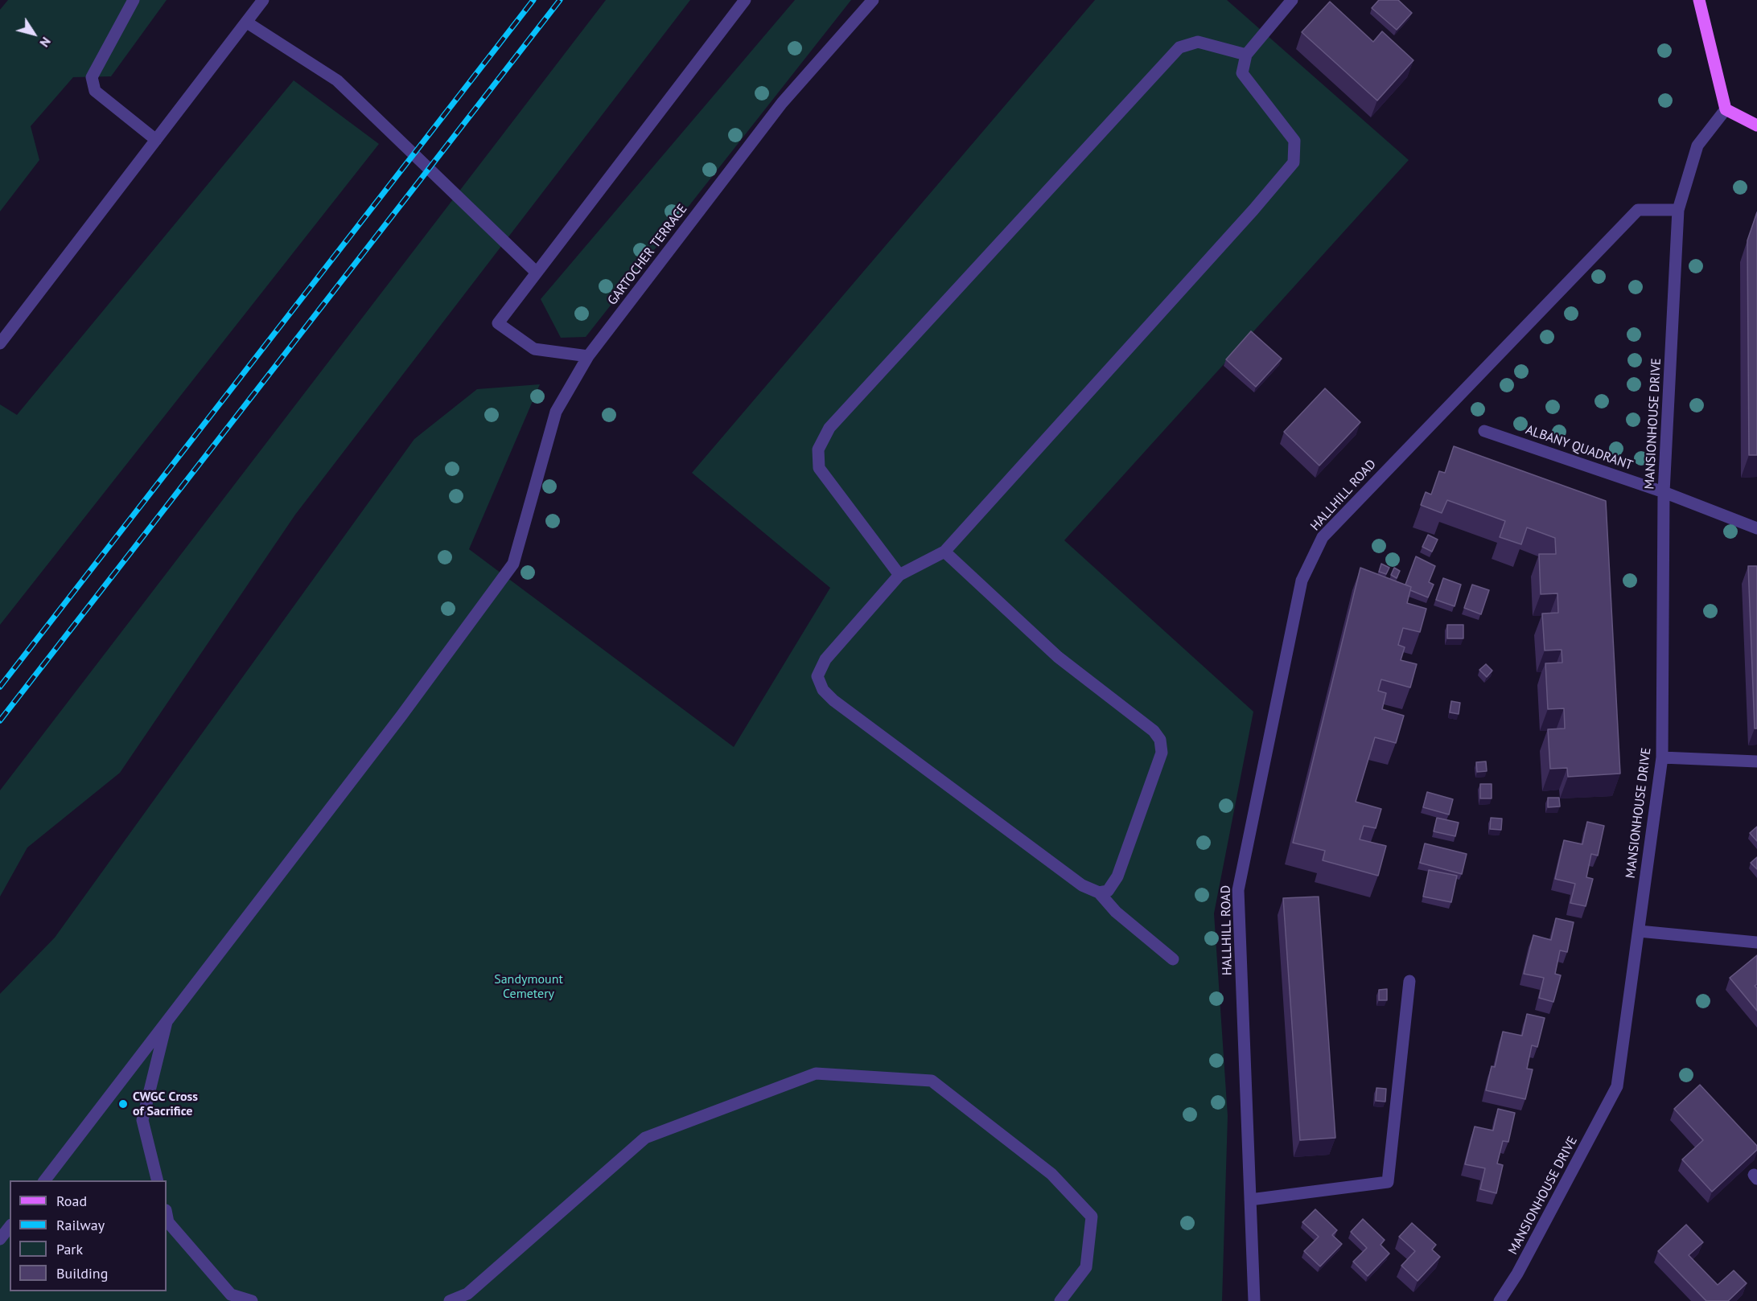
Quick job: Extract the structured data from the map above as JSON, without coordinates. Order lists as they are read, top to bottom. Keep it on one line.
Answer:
{"streets":{"street":["GARTOCHER TERRACE","MANSIONHOUSE DRIVE","ALBANY QUADRANT","HALLHILL ROAD"]},"crossings":[["MANSIONHOUSE DRIVE","ALBANY QUADRANT"],["MANSIONHOUSE DRIVE","HALLHILL ROAD"]],"parks":["Sandymount Cemetery"],"places":["CWGC Cross of Sacrifice"],"legend":["Road","Railway","Park","Building"],"north":"bottom right"}
